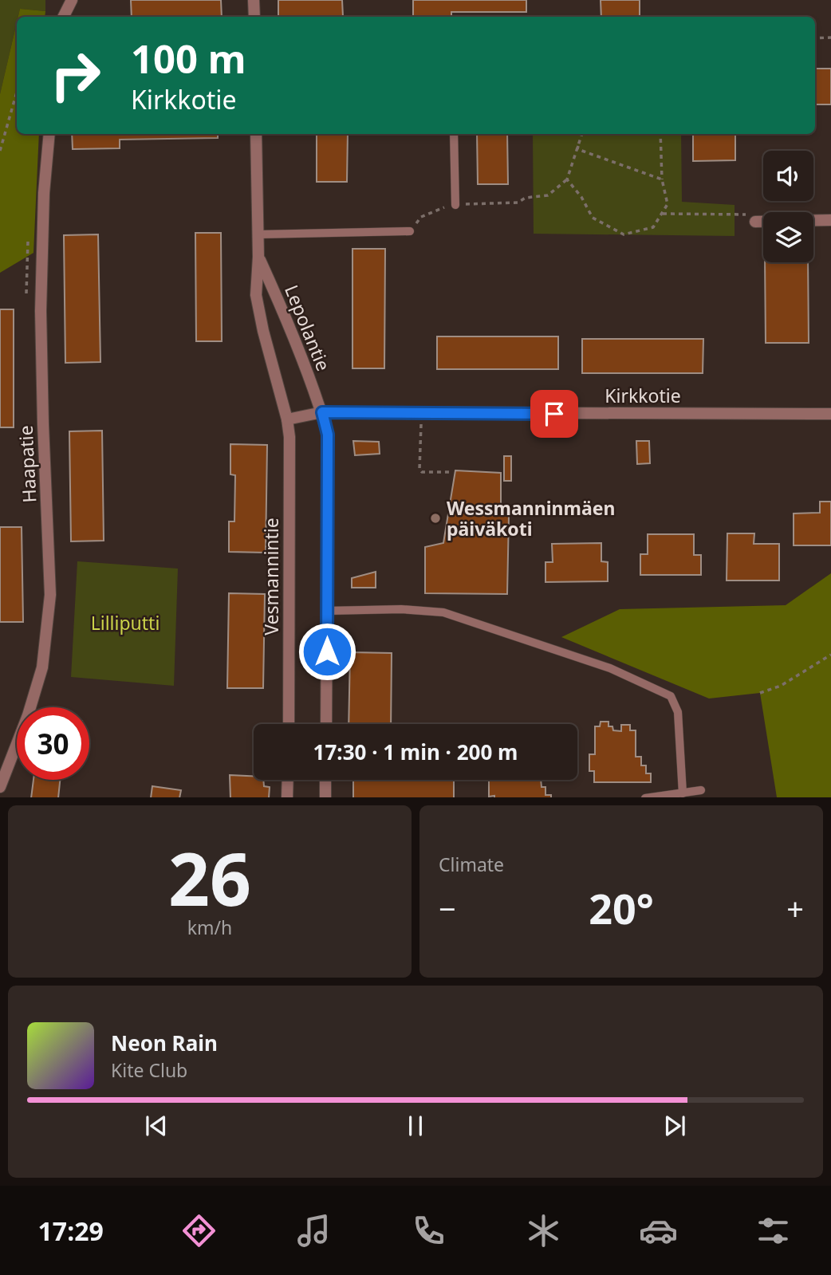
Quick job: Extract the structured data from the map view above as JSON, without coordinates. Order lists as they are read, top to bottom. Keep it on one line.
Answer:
{"streets":{"street":["Lepolantie","Kirkkotie","Haapatie","Vesmannintie"]},"crossings":[["Lepolantie","Kirkkotie"],["Lepolantie","Vesmannintie"],["Kirkkotie","Vesmannintie"]],"parks":["Lilliputti"],"places":["Wessmanninmäen päiväkoti"],"page":{"turn":["100 m","Kirkkotie"],"limit":"30","trip":"17:30 · 1 min · 200 m","tile":[["26","km/h"],"Climate"],"heat":["−","20°","+"],"song":["Neon Rain","Kite Club"],"tabs":"17:29"}}
